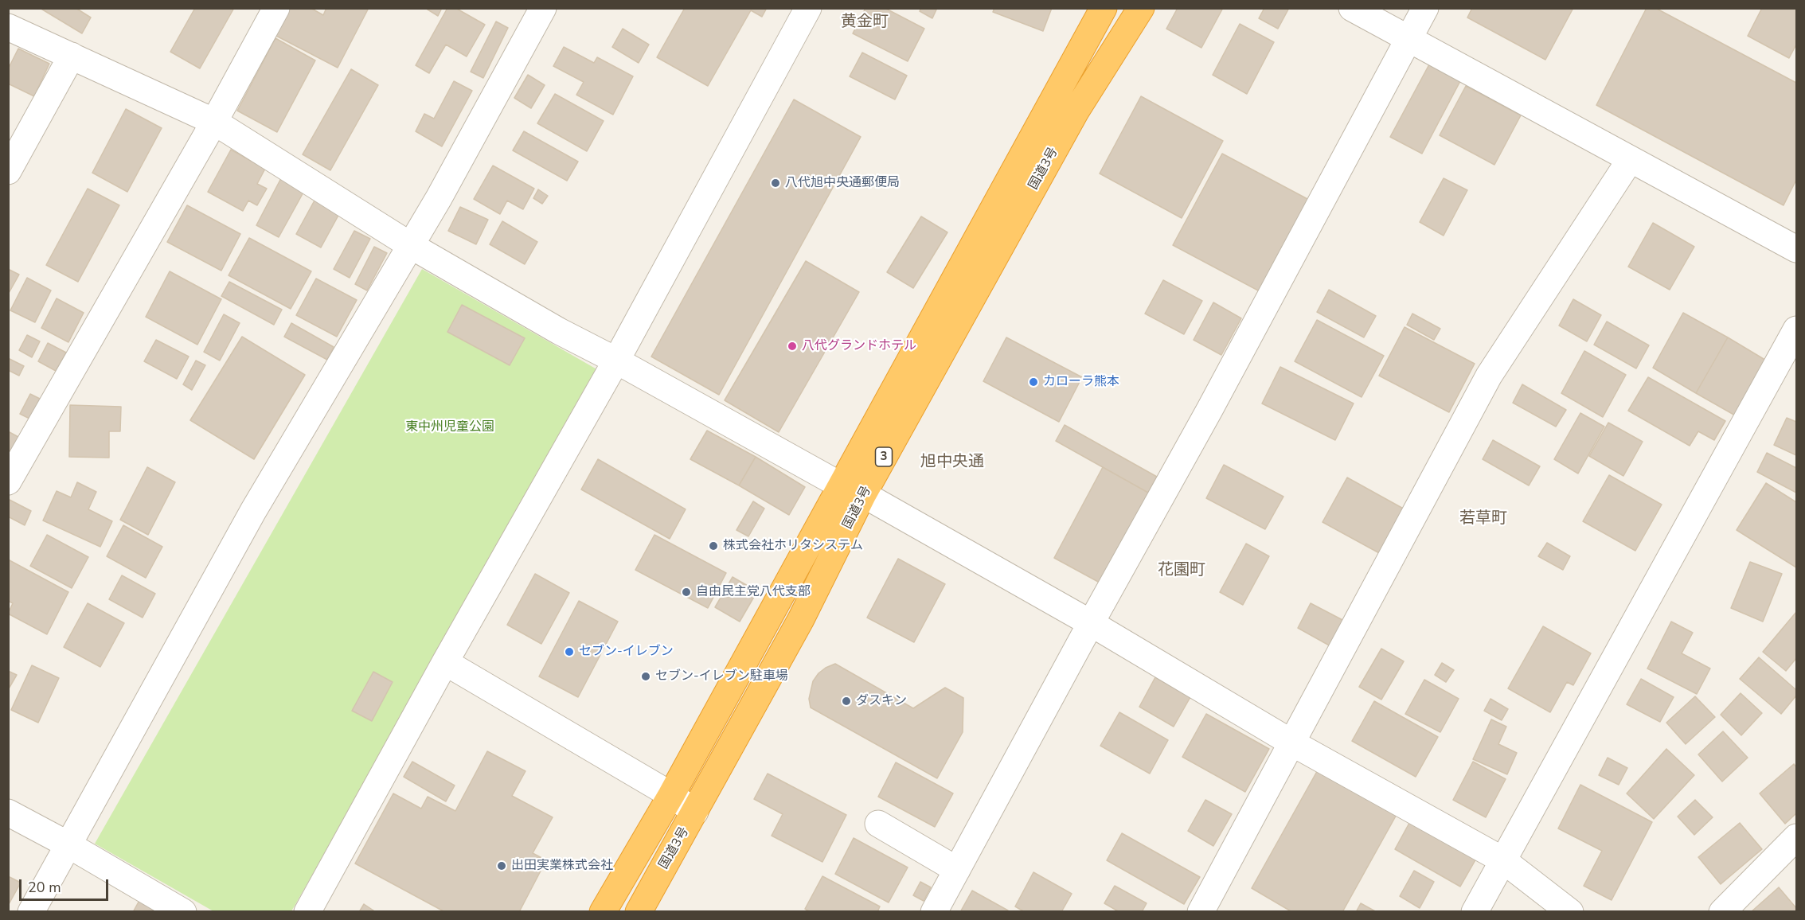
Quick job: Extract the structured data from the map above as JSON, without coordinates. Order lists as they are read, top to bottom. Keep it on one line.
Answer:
{"streets":{"highway":["国道3号","3"]},"districts":["黄金町","旭中央通","若草町","花園町"],"parks":["東中州児童公園"],"places":["八代旭中央通郵便局","八代グランドホテル","カローラ熊本","株式会社ホリタシステム","自由民主党八代支部","セブン-イレブン","セブン-イレブン駐車場","ダスキン","出田実業株式会社"],"scale_bar":"20 m"}
